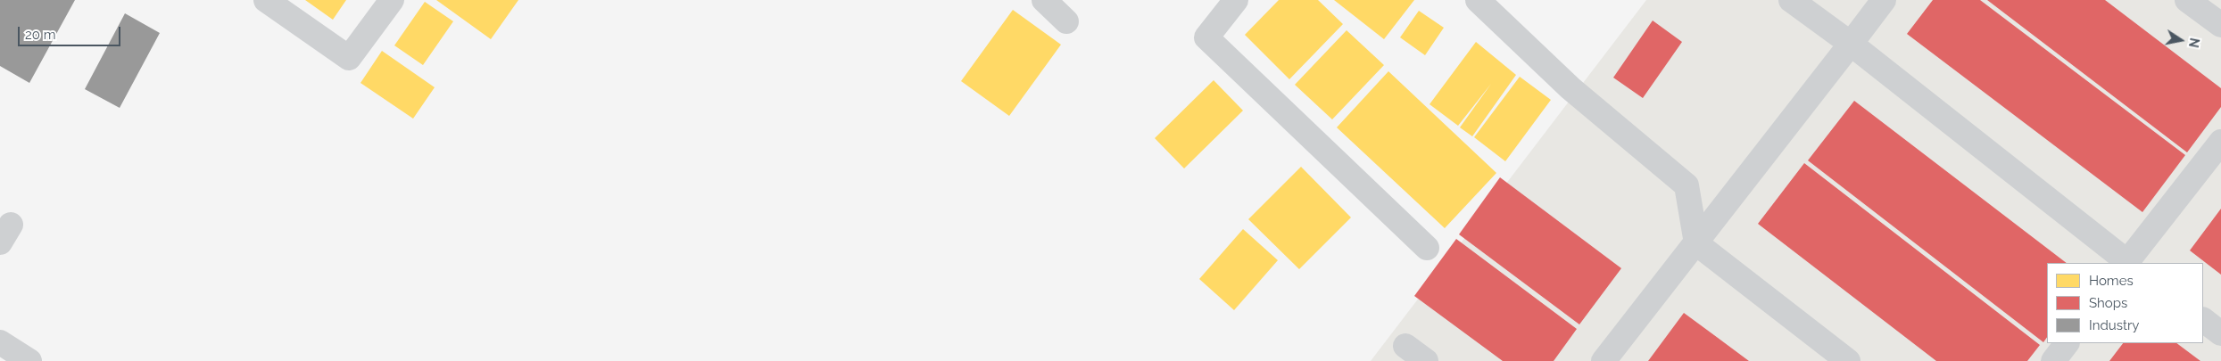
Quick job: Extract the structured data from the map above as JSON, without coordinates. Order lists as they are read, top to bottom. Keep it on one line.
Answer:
{"legend":["Homes","Shops","Industry"],"scale_bar":"20 m","north":"right"}
